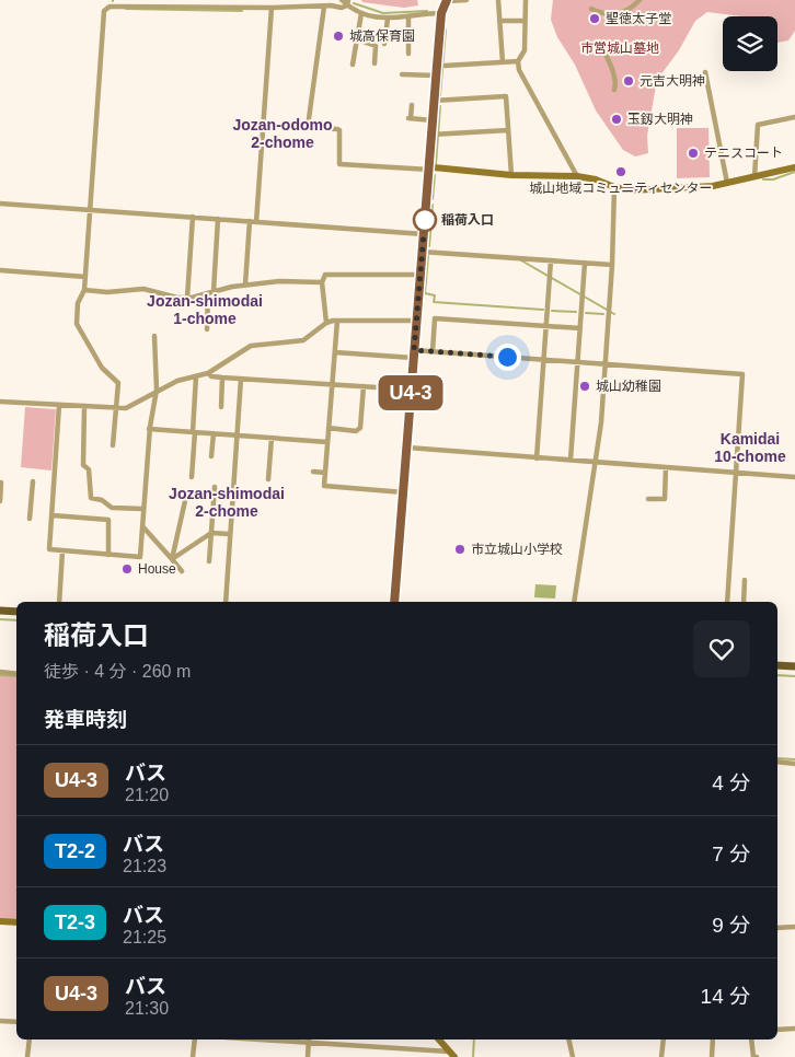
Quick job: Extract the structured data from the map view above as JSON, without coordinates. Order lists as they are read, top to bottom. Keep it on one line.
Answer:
{"districts":["Jozan-odomo 2-chome","Jozan-shimodai 1-chome","Kamidai 10-chome","Jozan-shimodai 2-chome"],"parks":["市営城山墓地"],"places":["聖徳太子堂","城高保育園","元吉大明神","玉釼大明神","テニスコート","城山地域コミュニティセンター","稲荷入口","城山幼稚園","市立城山小学校","House"],"lines":["bus line U4-3"],"page":{"on_map":"U4-3","heading":[["稲荷入口","徒歩 · 4 分 · 260 m"],"発車時刻"],"list":[{"mark":"U4-3","name":"バス","note":"21:20","value":"4 分"},{"mark":"T2-2","name":"バス","note":"21:23","value":"7 分"},{"mark":"T2-3","name":"バス","note":"21:25","value":"9 分"},{"mark":"U4-3","name":"バス","note":"21:30","value":"14 分"}]}}
